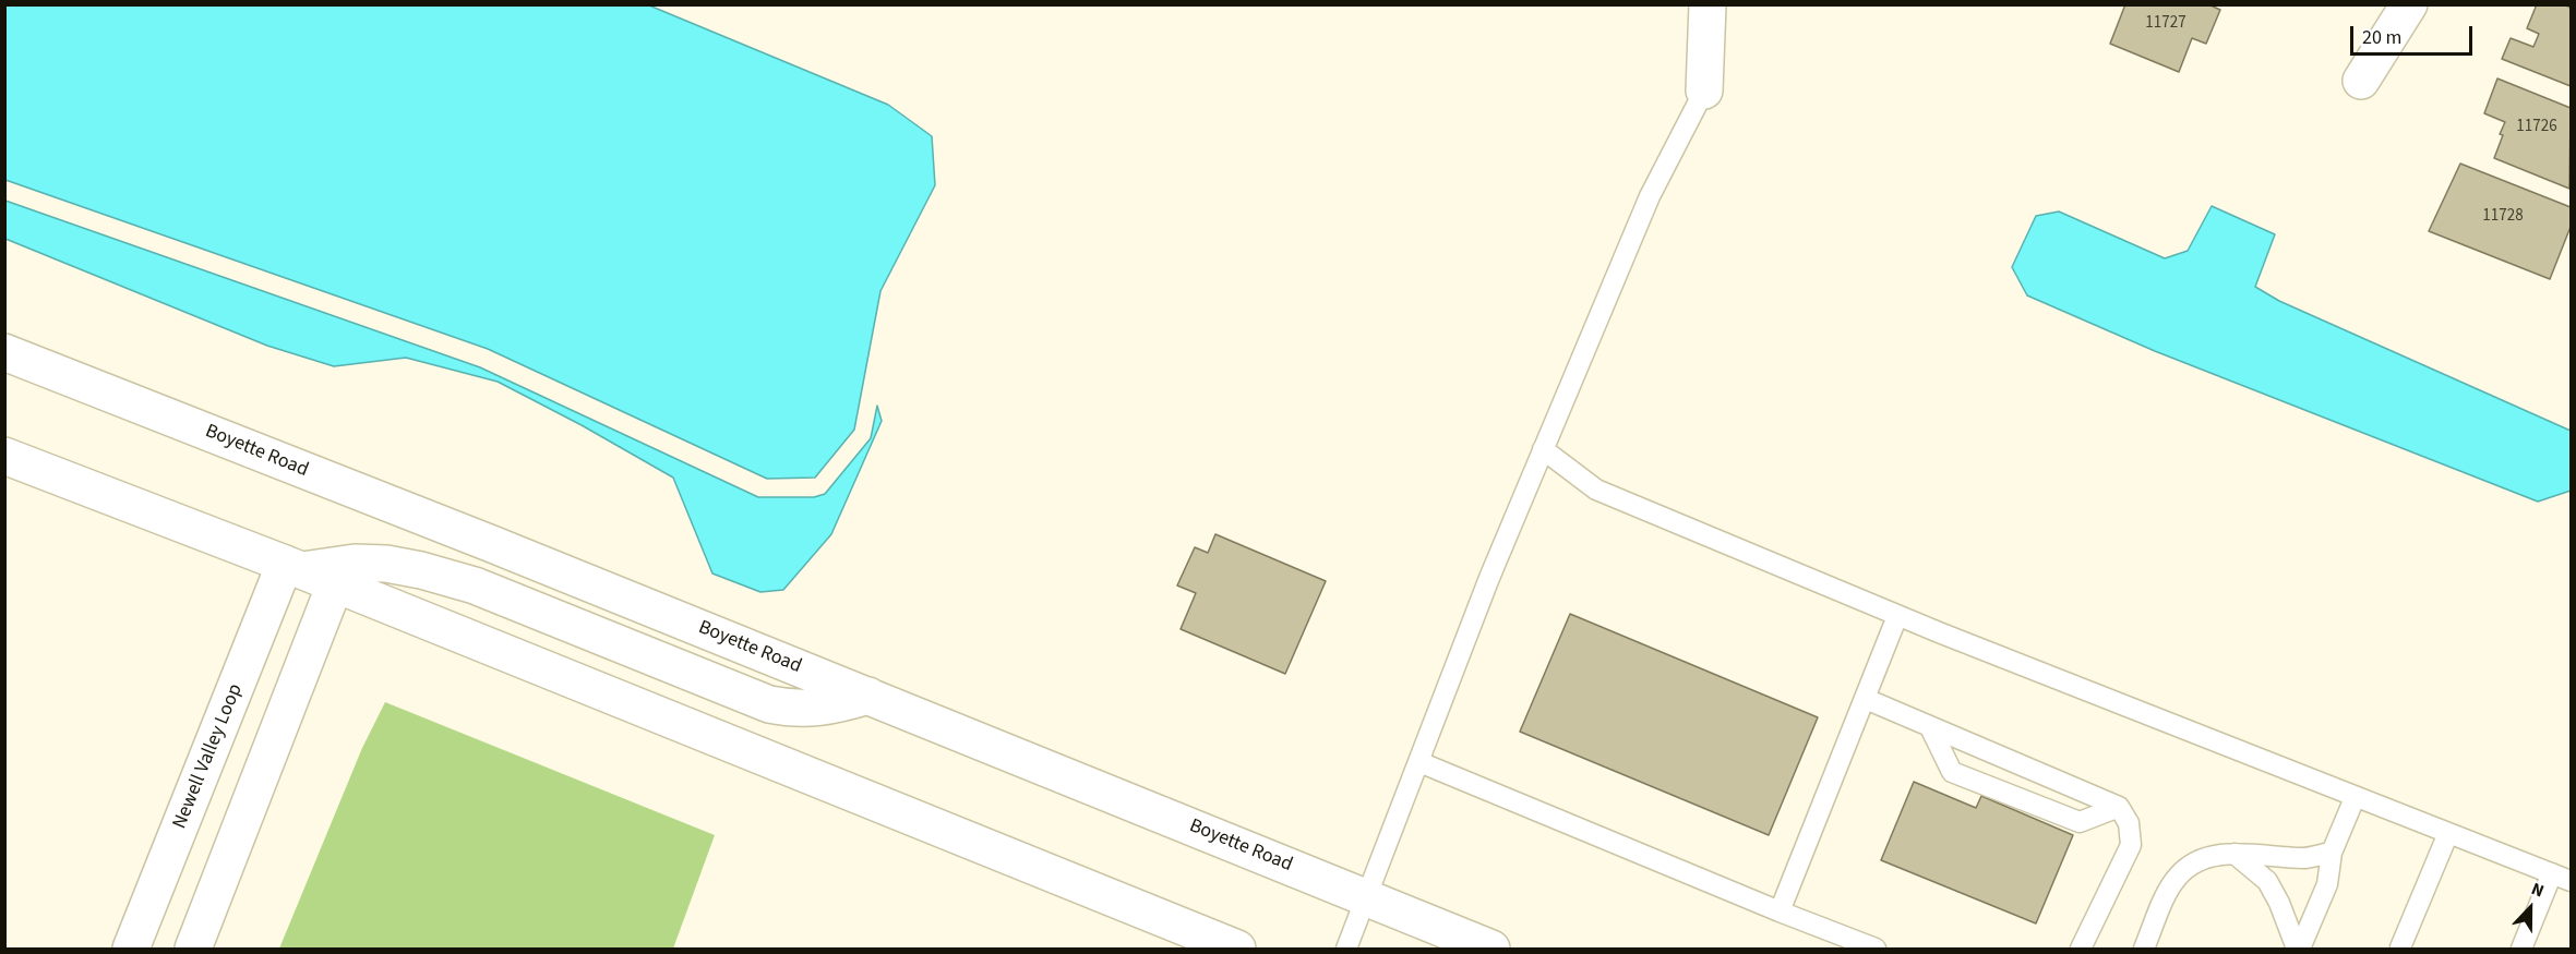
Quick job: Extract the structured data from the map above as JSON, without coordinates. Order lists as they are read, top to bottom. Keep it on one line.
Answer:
{"streets":{"main road":["Boyette Road","Newell Valley Loop"]},"house_numbers":["11727","11726","11728"],"scale_bar":"20 m","north":"top"}
